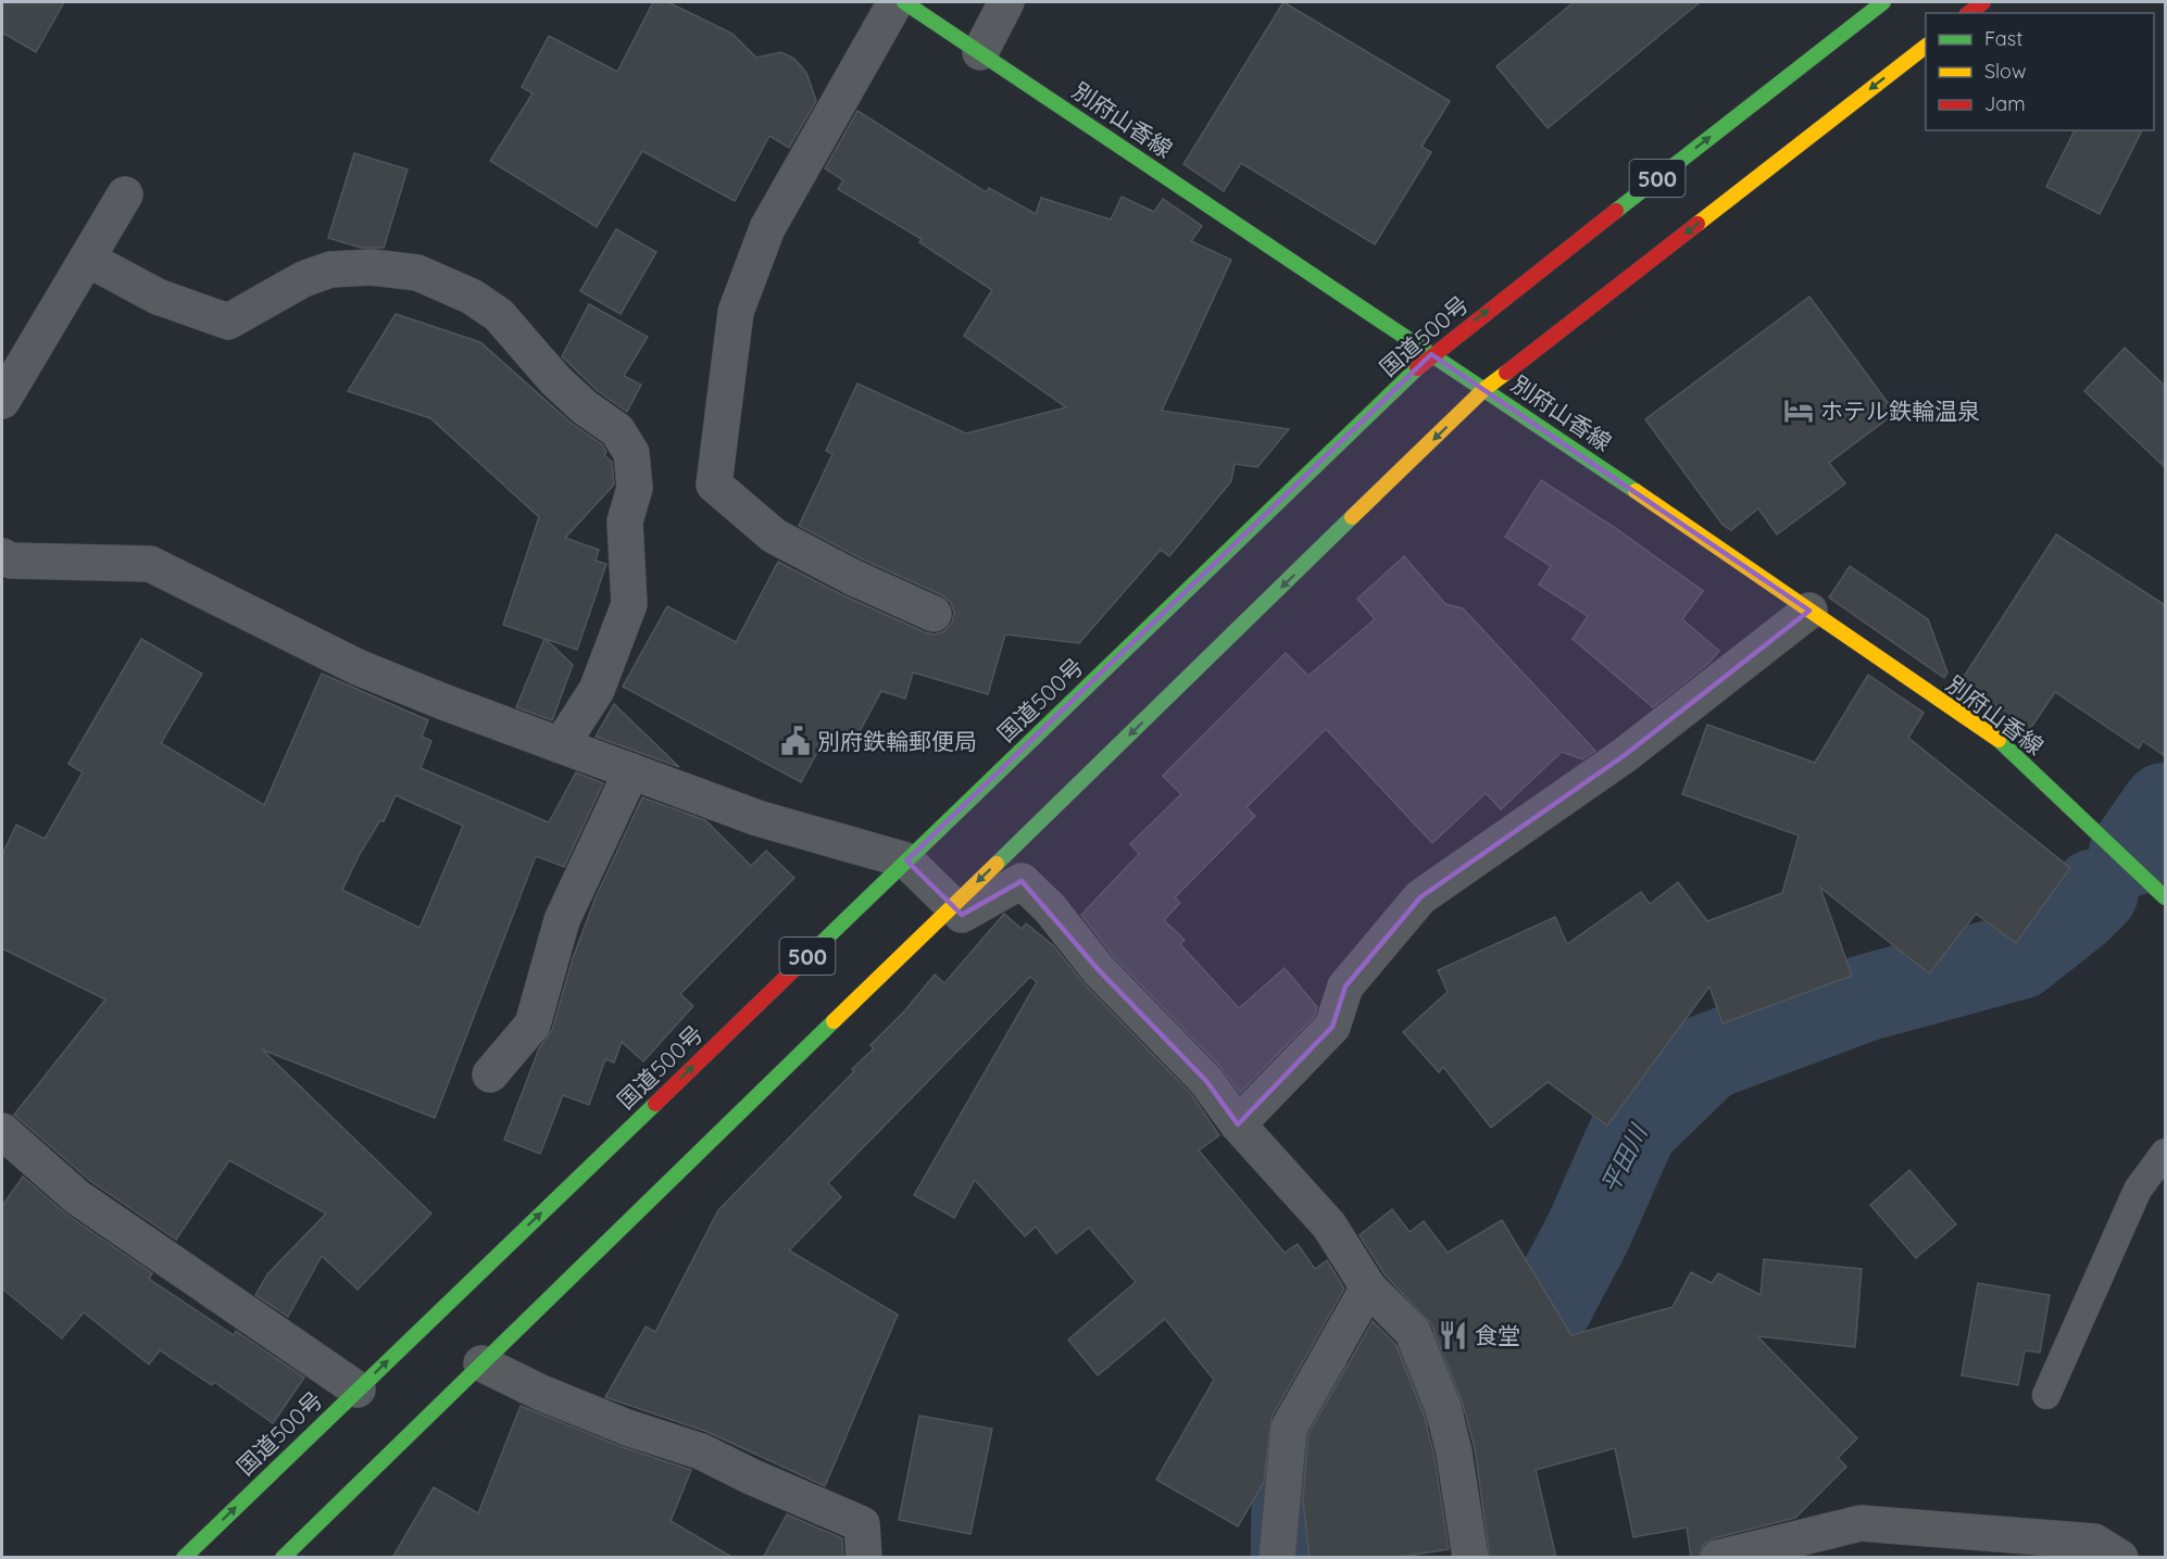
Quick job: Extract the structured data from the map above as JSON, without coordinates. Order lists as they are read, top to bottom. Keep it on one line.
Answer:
{"streets":{"main road":["別府山香線","500","国道500号"]},"crossings":[["別府山香線","500"],["別府山香線","国道500号"]],"water":["平田川"],"places":{"hotel":["ホテル鉄輪温泉"],"public building":["別府鉄輪郵便局"],"restaurant":["食堂"]},"legend":["Fast","Slow","Jam"]}
